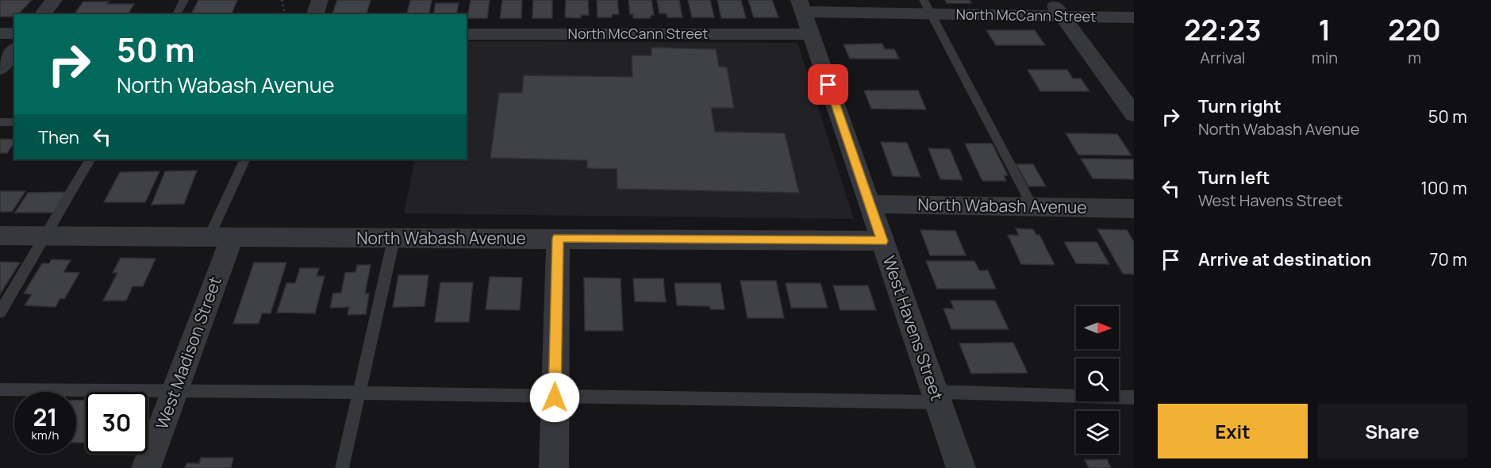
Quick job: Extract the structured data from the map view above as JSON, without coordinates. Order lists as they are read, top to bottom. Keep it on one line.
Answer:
{"streets":{"street":["North McCann Street","North Wabash Avenue","West Havens Street","West Madison Street"]},"crossings":[["North McCann Street","West Havens Street"],["North Wabash Avenue","West Havens Street"],["North Wabash Avenue","West Madison Street"]],"north":"right","page":{"eta":["22:23","Arrival","1","min","220","m"],"turn":["50 m","North Wabash Avenue"],"list":[{"name":"Turn right","note":"North Wabash Avenue","value":"50 m"},{"name":"Turn left","note":"West Havens Street","value":"100 m"},{"name":"Arrive at destination","value":"70 m"}],"then":"Then","speed":"21 km/h","limit":"30","buttons":["Exit","Share"]}}
